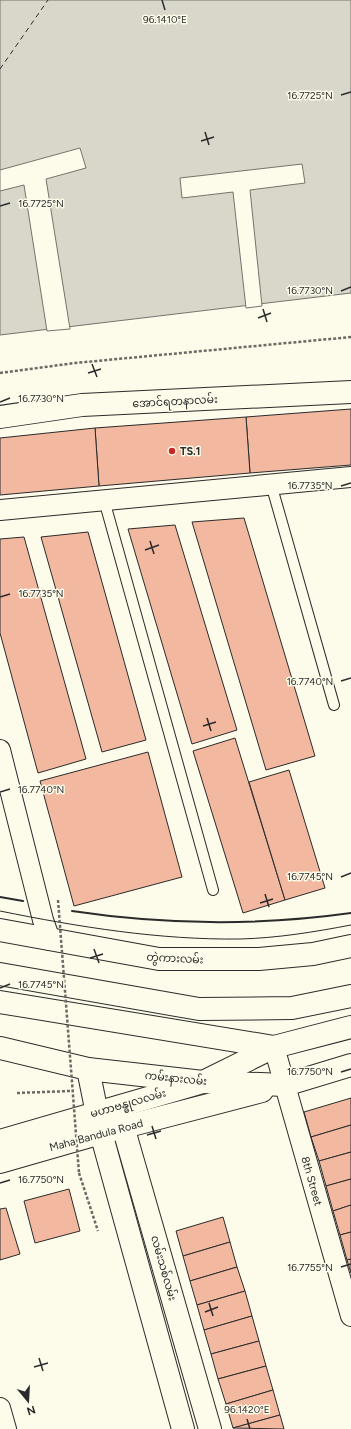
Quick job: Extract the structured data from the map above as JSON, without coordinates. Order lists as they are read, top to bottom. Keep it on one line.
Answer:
{"streets":{"main road":["အောင်ရတနာလမ်း","တွဲကားလမ်း","ကမ်းနားလမ်း","မဟာဗန္ဓုလလမ်း","Maha Bandula Road","လမ်းသစ်လမ်း"],"street":["8th Street"]},"crossings":[["ကမ်းနားလမ်း","မဟာဗန္ဓုလလမ်း"],["ကမ်းနားလမ်း","Maha Bandula Road"],["ကမ်းနားလမ်း","8th Street"],["မဟာဗန္ဓုလလမ်း","Maha Bandula Road"],["မဟာဗန္ဓုလလမ်း","8th Street"],["မဟာဗန္ဓုလလမ်း","လမ်းသစ်လမ်း"],["Maha Bandula Road","8th Street"],["Maha Bandula Road","လမ်းသစ်လမ်း"]],"places":["TS.1"],"north":"bottom","coordinates":["96.1410°E","16.7725°N","16.7730°N","16.7735°N","16.7740°N","16.7745°N","16.7750°N","16.7755°N","96.1420°E"]}
